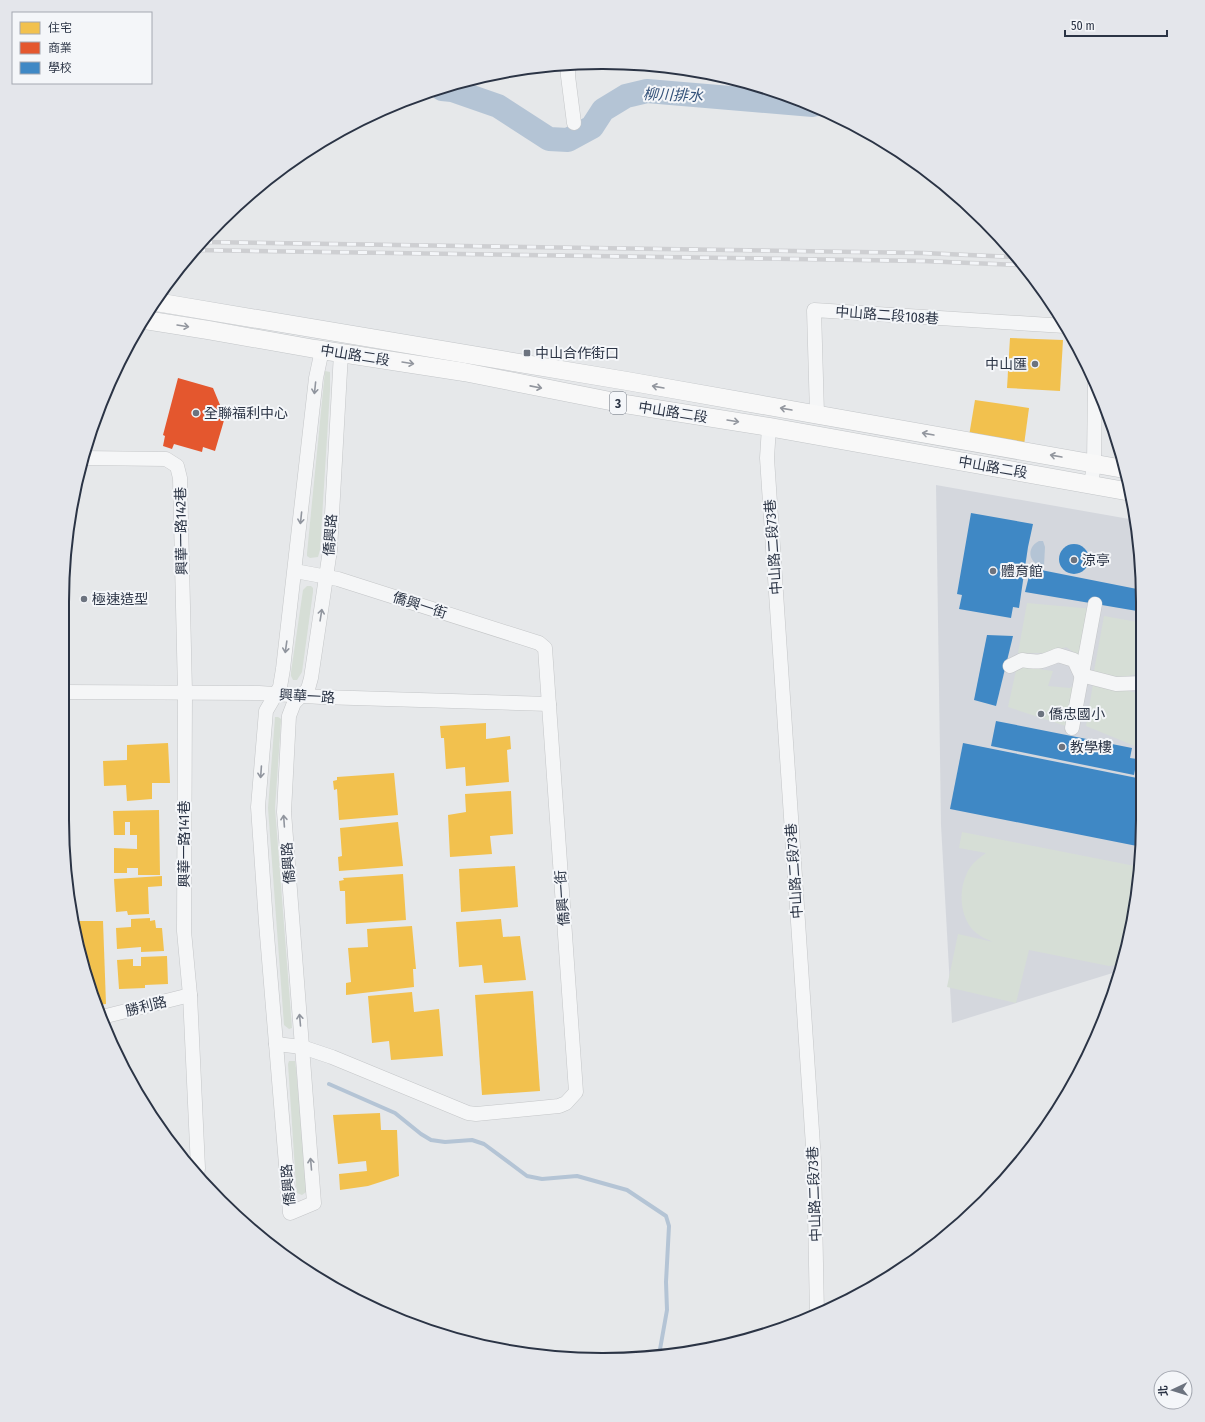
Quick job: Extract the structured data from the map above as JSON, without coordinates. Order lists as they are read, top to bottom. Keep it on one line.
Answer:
{"streets":{"main road":["中山路二段","3"],"street":["中山路二段108巷","興華一路142巷","僑興路","中山路二段73巷","僑興一街","興華一路","興華一路141巷","勝利路"]},"crossings":[["中山路二段108巷","中山路二段"],["中山路二段","僑興路"],["中山路二段","中山路二段73巷"],["興華一路142巷","興華一路"],["興華一路142巷","興華一路141巷"],["僑興路","僑興一街"],["僑興路","興華一路"],["僑興一街","興華一路"],["興華一路","興華一路141巷"],["興華一路141巷","勝利路"]],"water":["柳川排水"],"places":{"transit":["中山合作街口"],"other":["中山匯","全聯福利中心","涼亭","體育館","極速造型","僑忠國小","教學樓"]},"legend":["住宅","商業","學校"],"scale_bar":"50 m","north":"left"}
